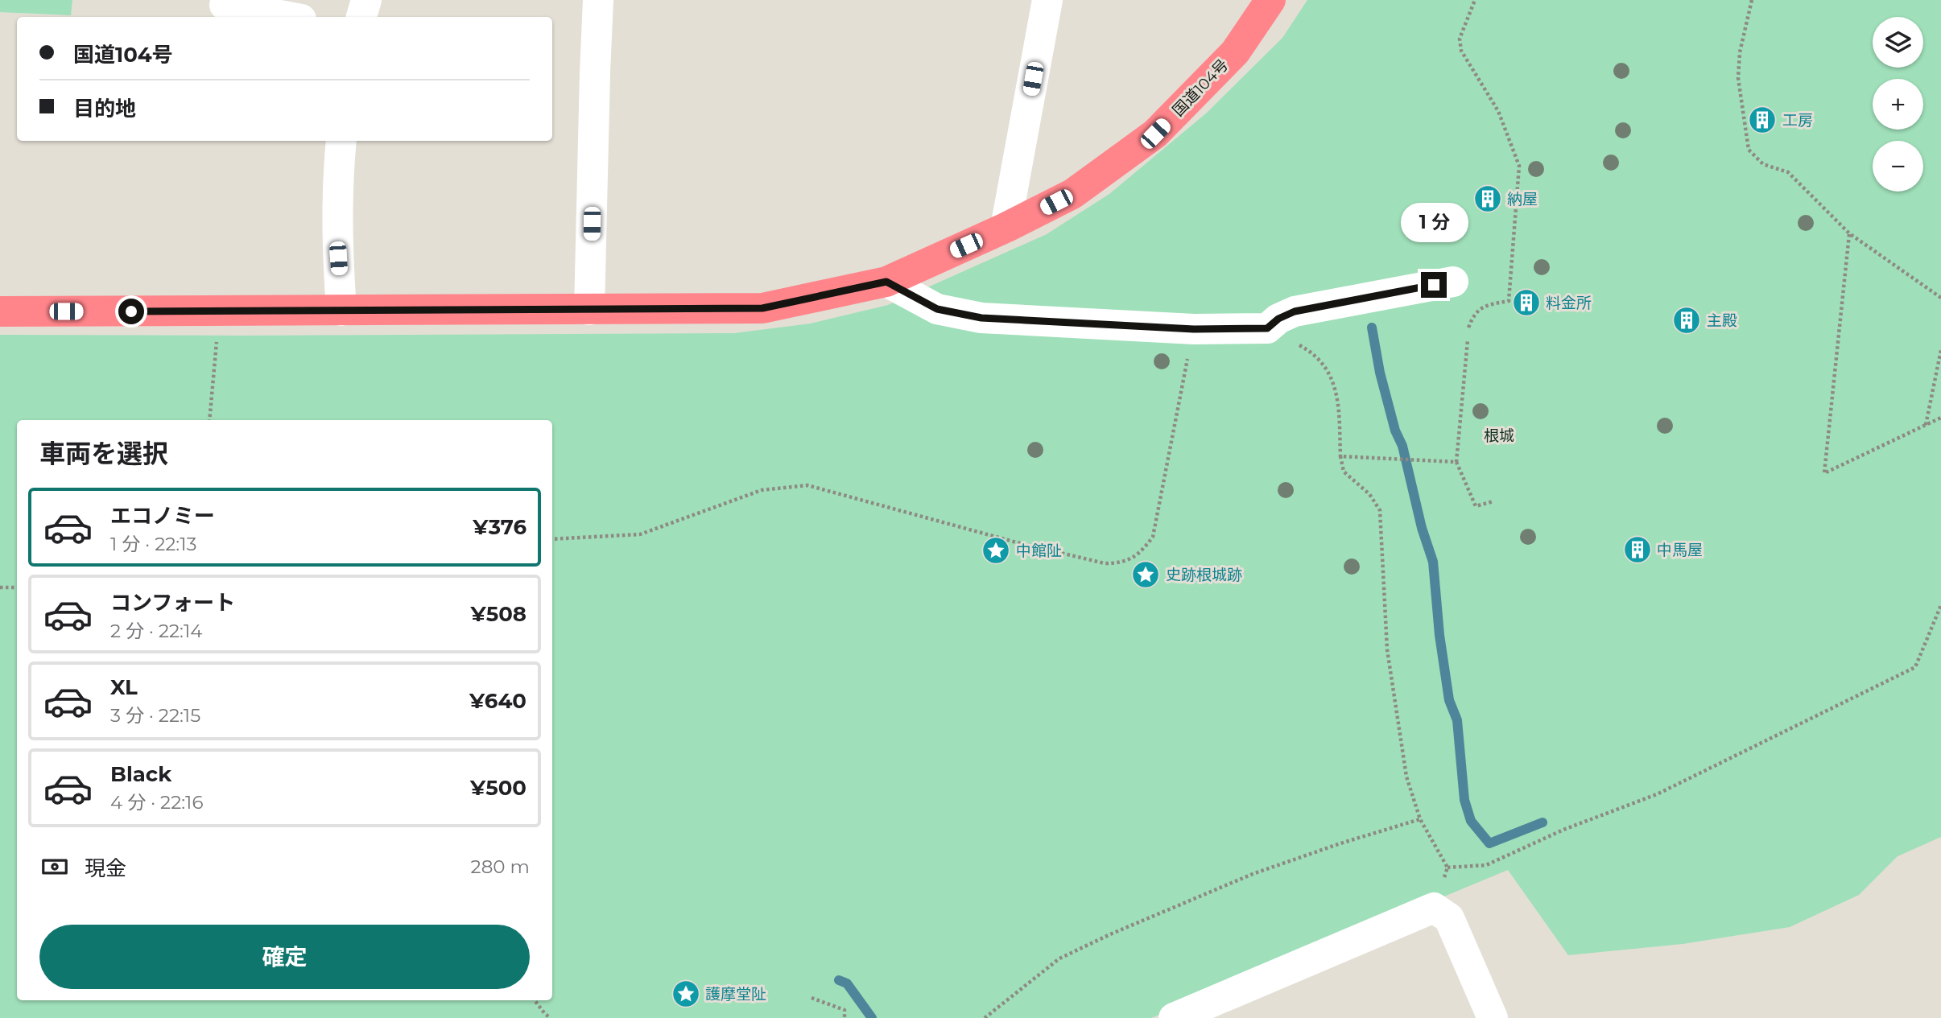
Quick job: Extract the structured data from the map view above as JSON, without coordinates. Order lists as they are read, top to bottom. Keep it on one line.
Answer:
{"streets":{"highway":["国道104号"]},"parks":["根城"],"places":{"building":["工房","納屋","料金所","主殿","中馬屋"],"place":["中館阯","史跡根城跡","護摩堂阯"]},"page":{"map_buttons":["+","−"],"banner":["国道104号","目的地"],"bubble":"1 分","heading":"車両を選択","list":[{"name":"エコノミー","note":"1 分 · 22:13","value":"¥376"},{"name":"コンフォート","note":"2 分 · 22:14","value":"¥508"},{"name":"XL","note":"3 分 · 22:15","value":"¥640"},{"name":"Black","note":"4 分 · 22:16","value":"¥500"}],"pay":["現金","280 m"],"buttons":"確定"}}
